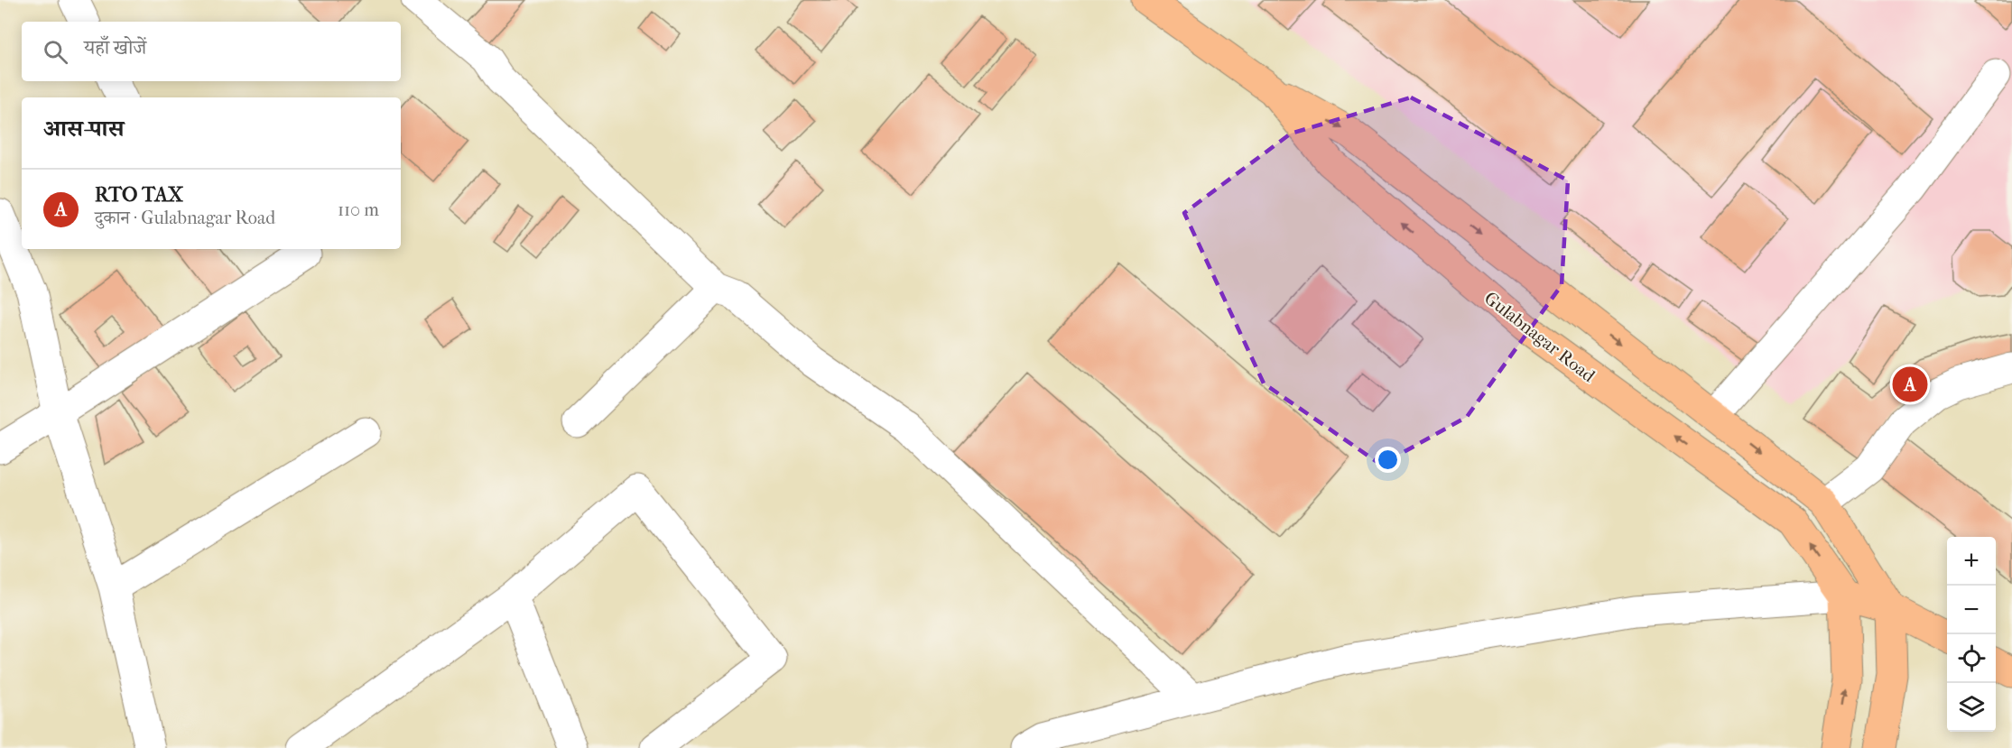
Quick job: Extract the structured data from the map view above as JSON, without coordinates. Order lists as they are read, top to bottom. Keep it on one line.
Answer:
{"streets":{"main road":["Gulabnagar Road"]},"page":{"search":"यहाँ खोजें","heading":"आस-पास","list":[{"mark":"A","name":"RTO TAX","note":"दुकान · Gulabnagar Road","value":"110 m"}],"pins":"A","map_buttons":["+","−"]}}
